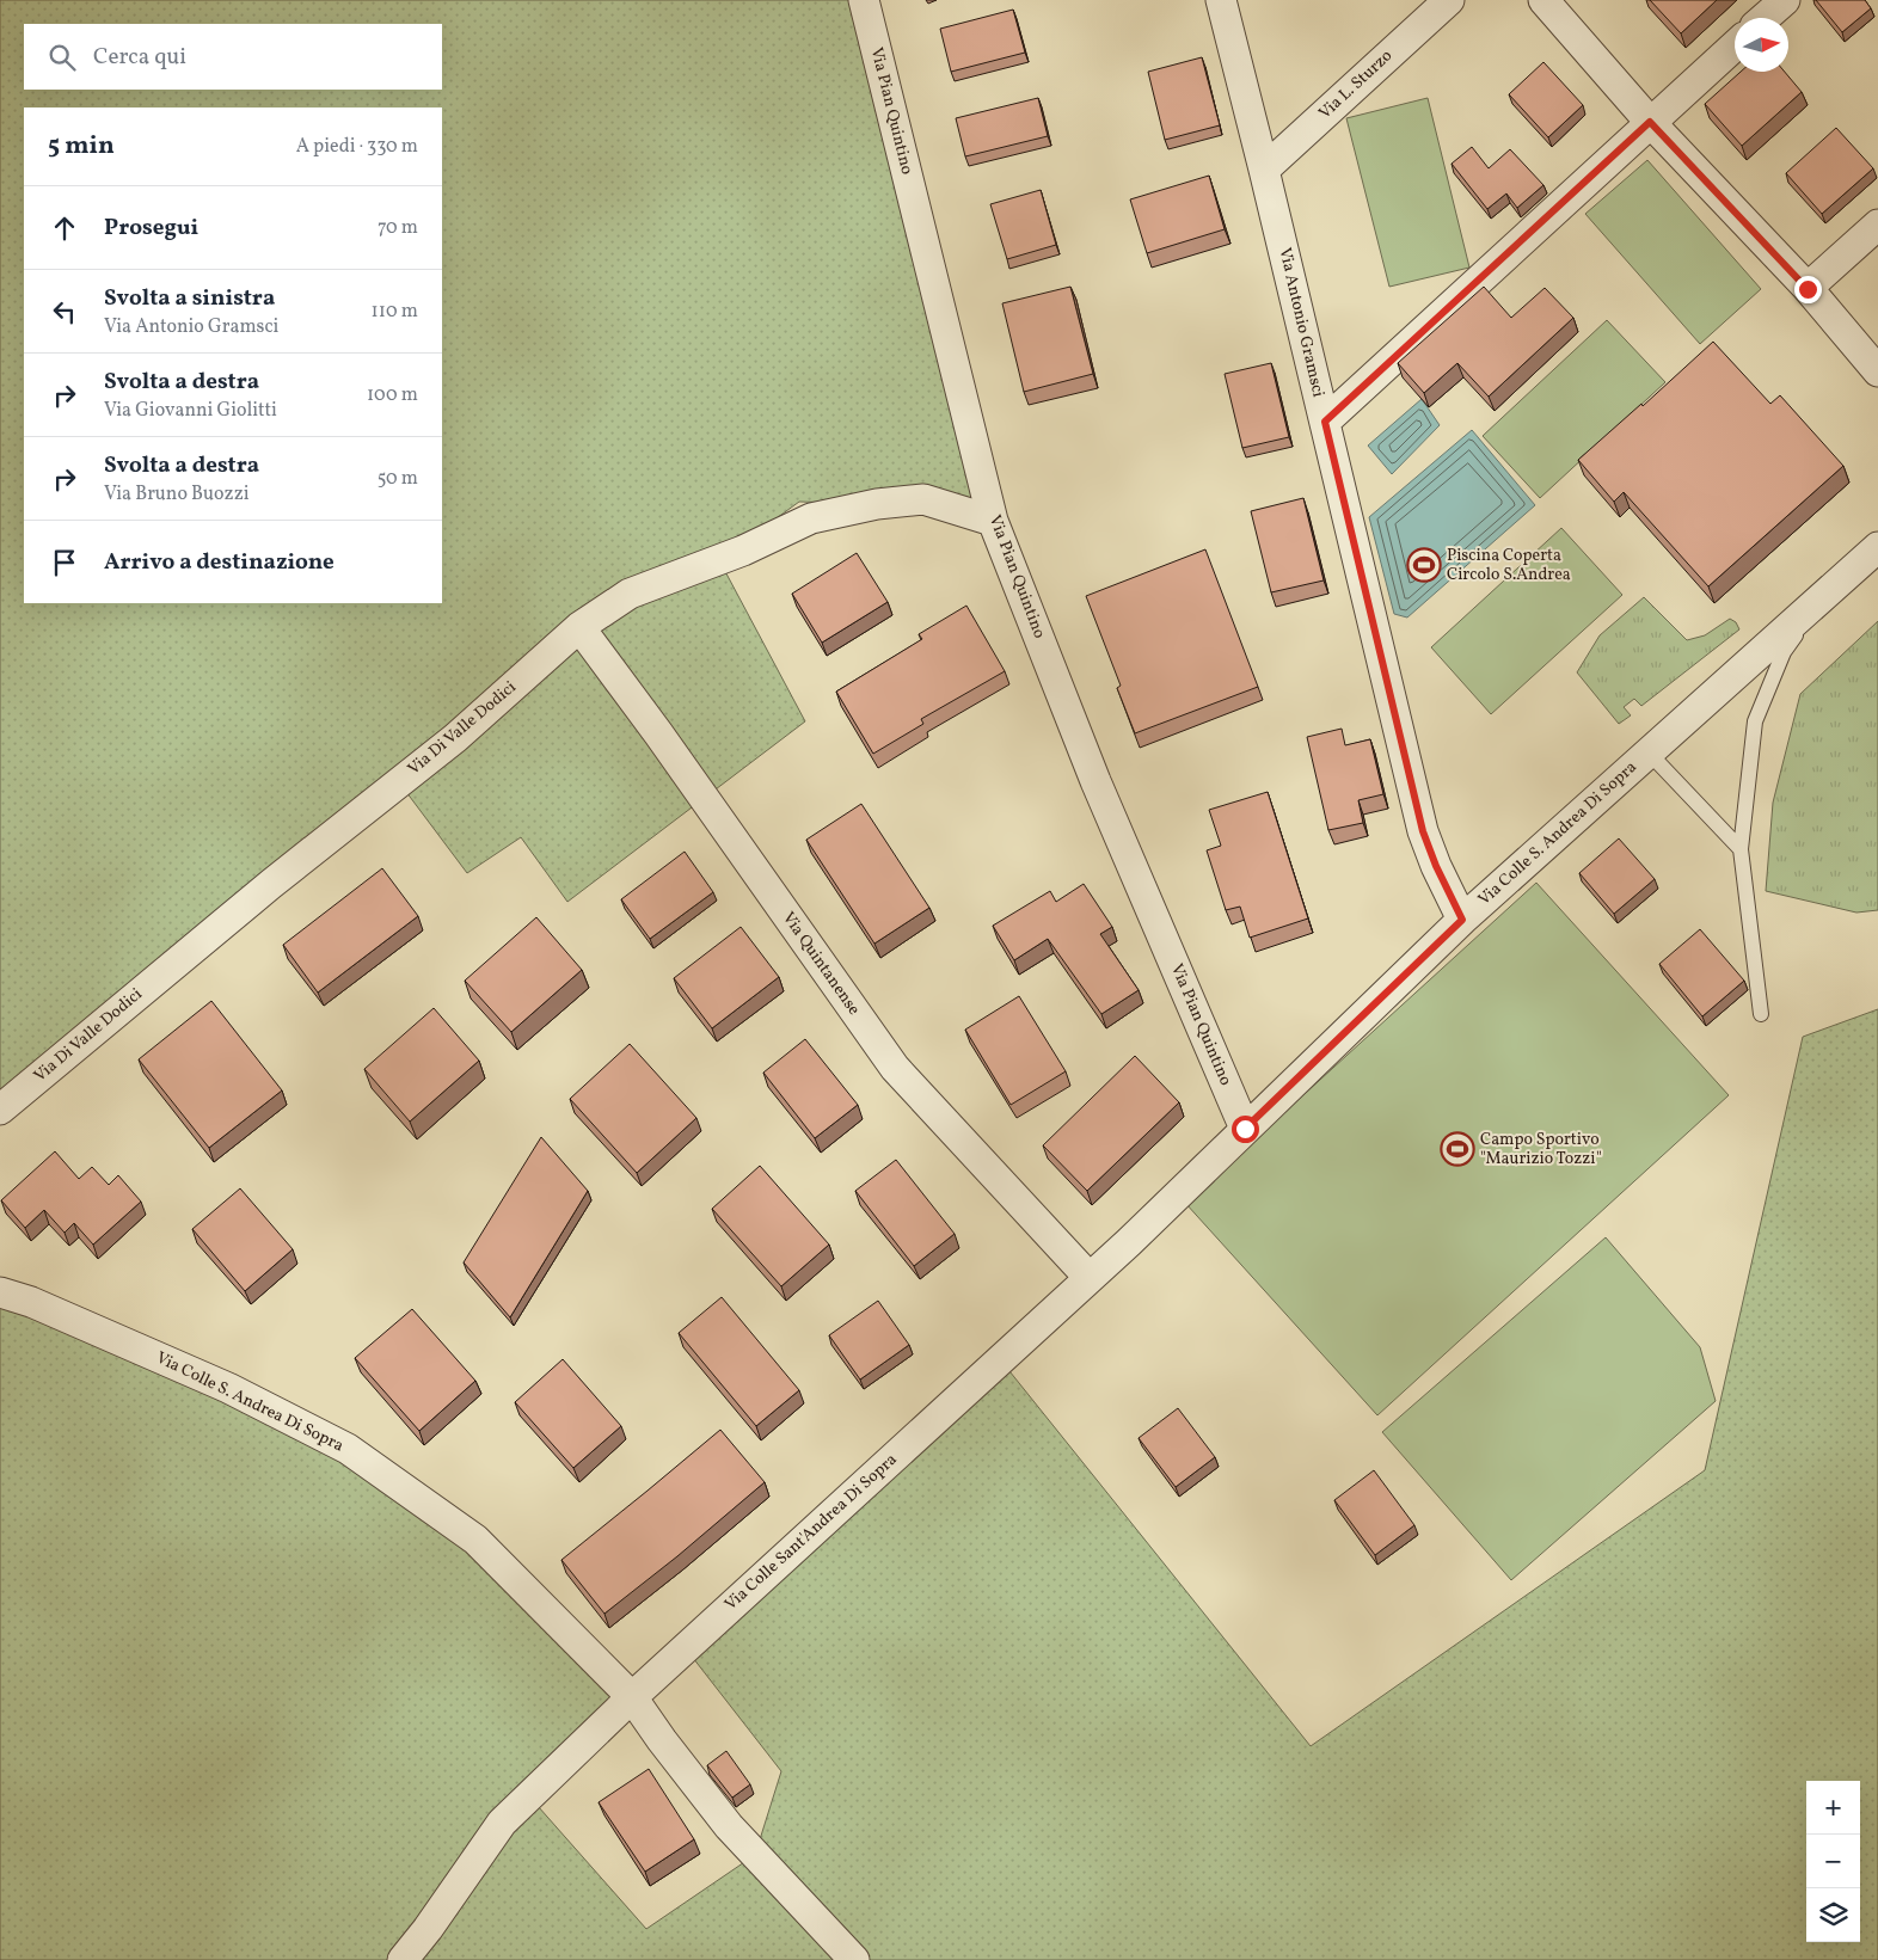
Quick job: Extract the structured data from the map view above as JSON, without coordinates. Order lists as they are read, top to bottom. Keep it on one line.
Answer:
{"streets":{"street":["Via L. Sturzo","Via Pian Quintino","Via Antonio Gramsci","Via Di Valle Dodici","Via Colle S. Andrea Di Sopra","Via Quintanense","Via Colle Sant'Andrea Di Sopra"]},"crossings":[["Via L. Sturzo","Via Antonio Gramsci"],["Via Pian Quintino","Via Di Valle Dodici"],["Via Pian Quintino","Via Colle S. Andrea Di Sopra"],["Via Pian Quintino","Via Colle Sant'Andrea Di Sopra"],["Via Antonio Gramsci","Via Colle S. Andrea Di Sopra"],["Via Di Valle Dodici","Via Quintanense"],["Via Colle S. Andrea Di Sopra","Via Colle Sant'Andrea Di Sopra"],["Via Quintanense","Via Colle Sant'Andrea Di Sopra"]],"places":{"sports":["Piscina Coperta Circolo S.Andrea","Campo Sportivo \"Maurizio Tozzi\""]},"north":"right","page":{"search":"Cerca qui","heading":["5 min","A piedi · 330 m"],"list":[["Prosegui","70 m"],["Svolta a sinistra","Via Antonio Gramsci","110 m"],["Svolta a destra","Via Giovanni Giolitti","100 m"],["Svolta a destra","Via Bruno Buozzi","50 m"],"Arrivo a destinazione"],"map_buttons":["+","−"]}}
